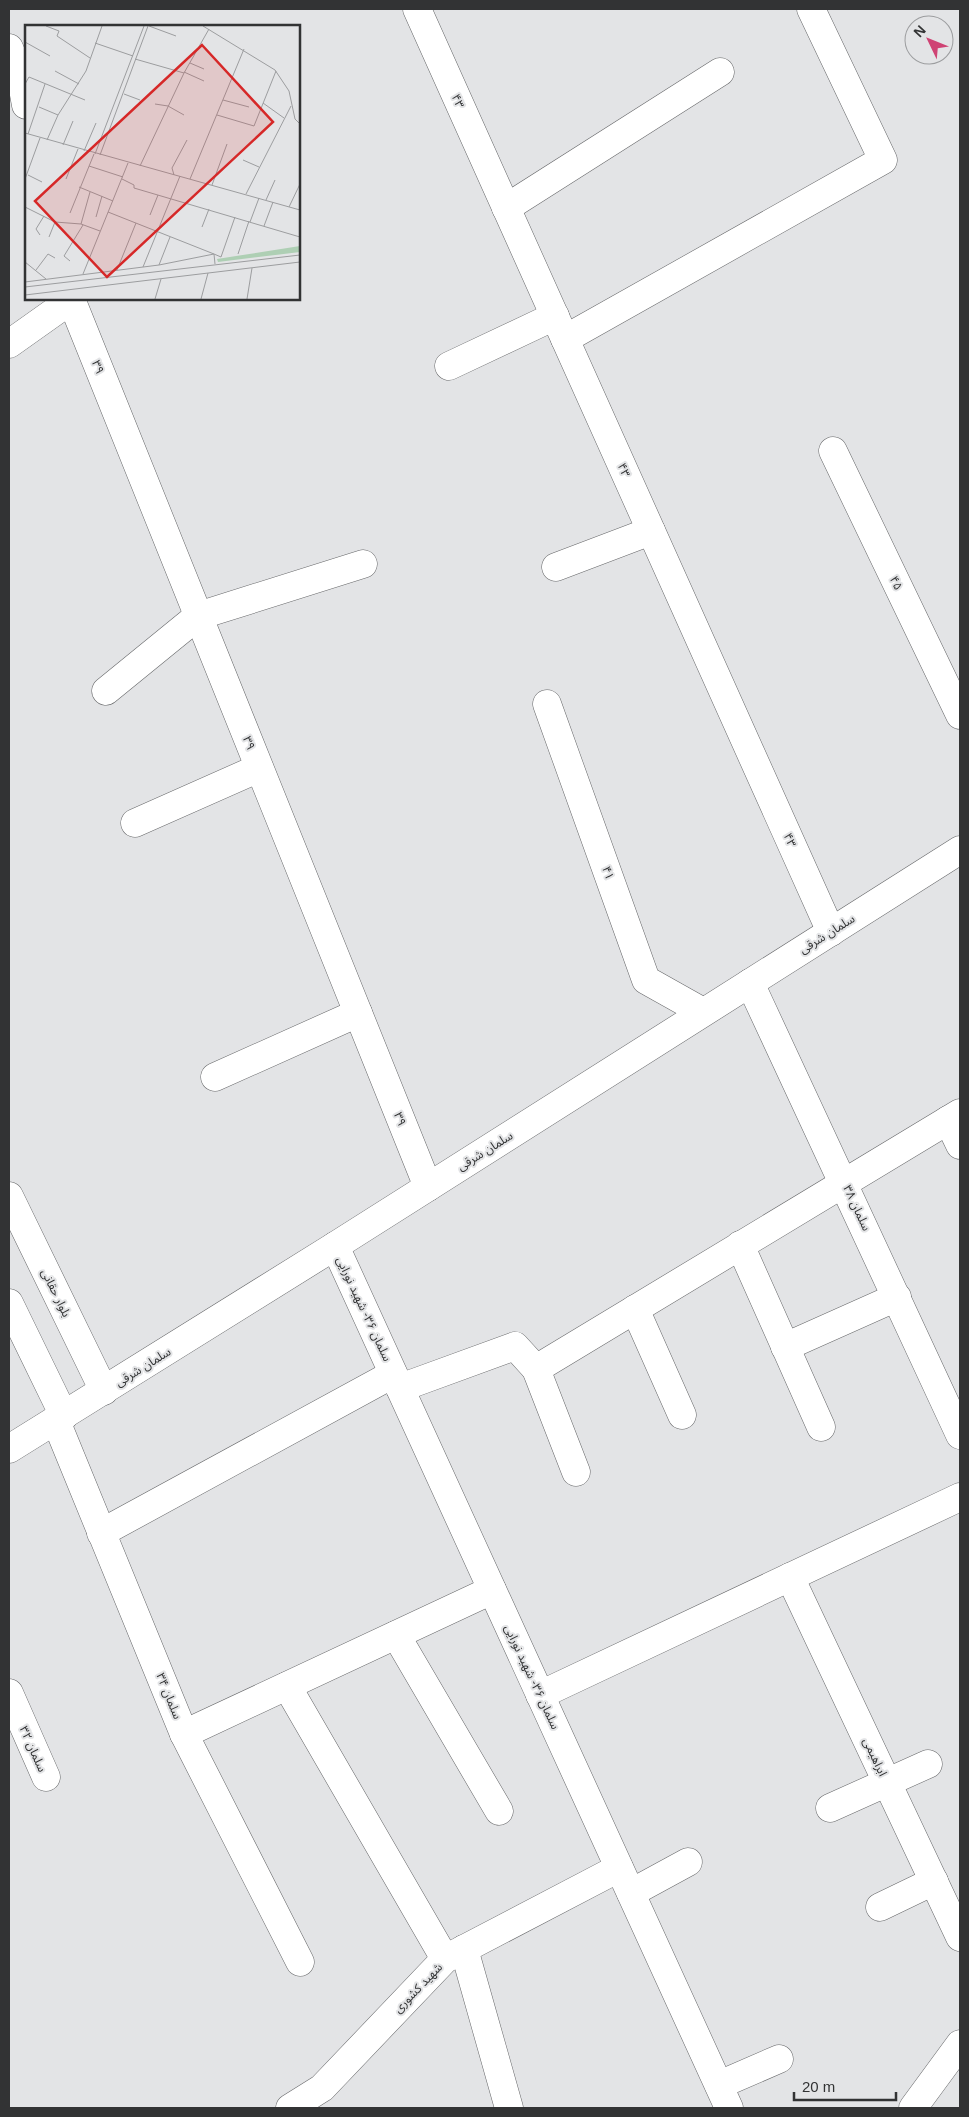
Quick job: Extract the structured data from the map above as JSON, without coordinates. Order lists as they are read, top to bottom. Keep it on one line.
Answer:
{"streets":{"street":["۴۳","۳۹","۴۵","۴۱","سلمان شرقی","سلمان ۳۸","بلوار حقانی","سلمان ۳۶- شهید نورایی","سلمان ۳۴","سلمان ۳۲","ابراهیمی","شهید کشوری"]},"crossings":[["۴۳","سلمان شرقی"],["۳۹","سلمان شرقی"],["۴۱","سلمان شرقی"],["سلمان شرقی","سلمان ۳۸"],["سلمان شرقی","بلوار حقانی"],["سلمان شرقی","سلمان ۳۶- شهید نورایی"],["سلمان شرقی","سلمان ۳۴"],["سلمان ۳۶- شهید نورایی","شهید کشوری"]],"scale_bar":"20 m","north":"top left"}
